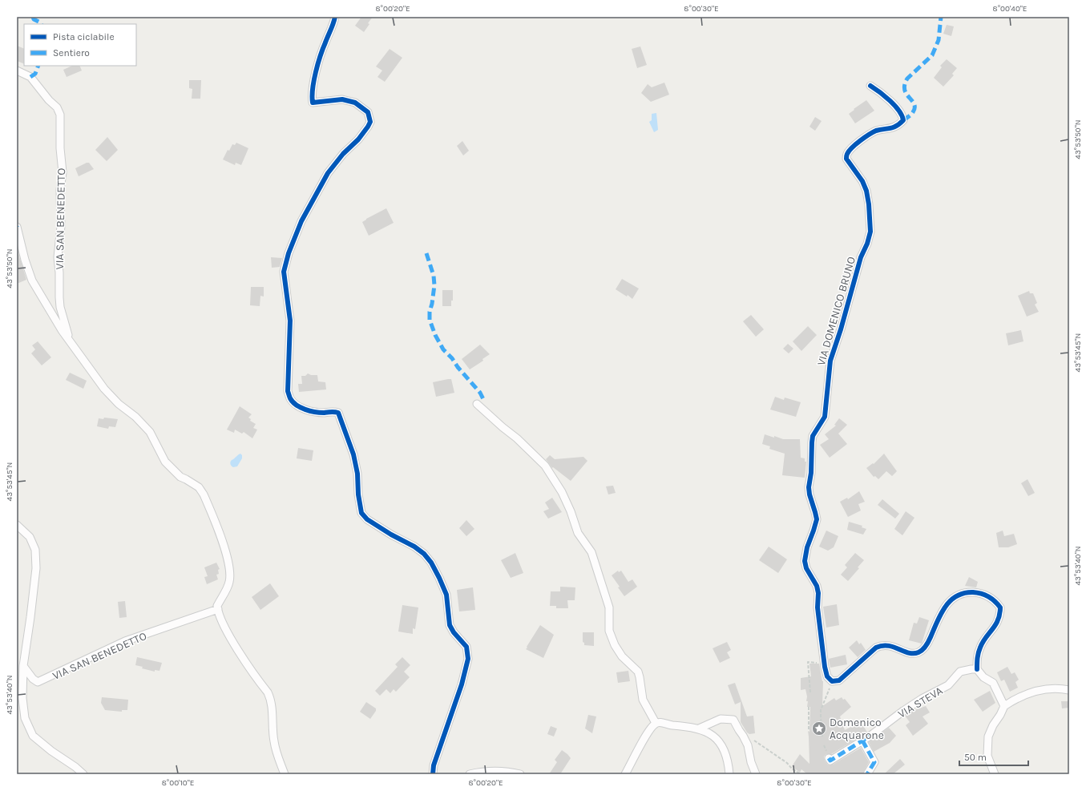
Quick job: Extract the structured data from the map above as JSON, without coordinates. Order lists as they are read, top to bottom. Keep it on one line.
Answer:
{"streets":{"street":["VIA SAN BENEDETTO","VIA DOMENICO BRUNO","VIA STEVA"]},"places":{"place":["Domenico Acquarone"]},"legend":["Pista ciclabile","Sentiero"],"scale_bar":"50 m","coordinates":["8°00'20\"E","8°00'30\"E","8°00'40\"E","43°53'50\"N","43°53'45\"N","43°53'40\"N","8°00'10\"E"]}
